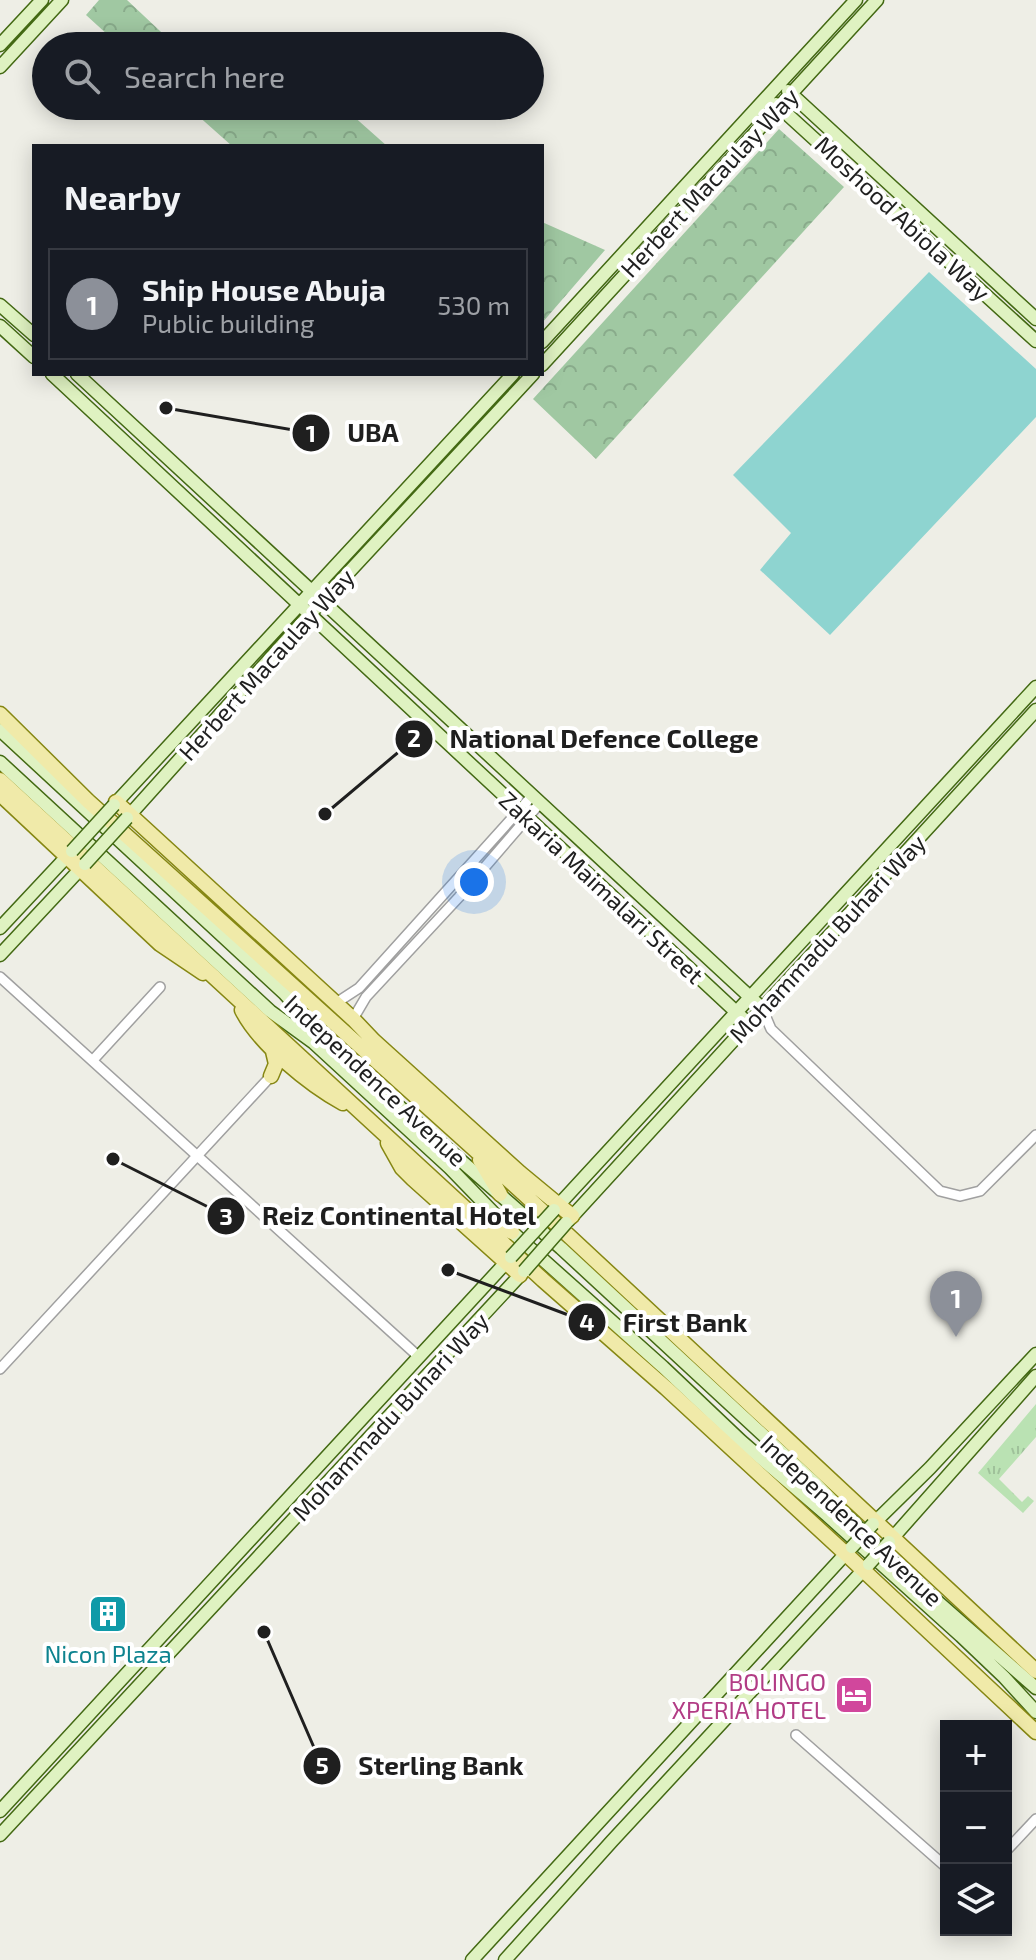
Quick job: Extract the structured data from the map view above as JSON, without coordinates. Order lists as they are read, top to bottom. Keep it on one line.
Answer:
{"streets":{"main road":["Herbert Macaulay Way","Moshood Abiola Way","Zakaria Maimalari Street","Mohammadu Buhari Way","Independence Avenue"]},"crossings":[["Herbert Macaulay Way","Moshood Abiola Way"],["Herbert Macaulay Way","Zakaria Maimalari Street"],["Zakaria Maimalari Street","Mohammadu Buhari Way"]],"places":{"other":["UBA","National Defence College","Reiz Continental Hotel","First Bank","Sterling Bank"],"building":["Nicon Plaza"],"hotel":["BOLINGO XPERIA HOTEL"]},"page":{"search":"Search here","heading":"Nearby","list":[{"mark":"1","name":"Ship House Abuja","note":"Public building","value":"530 m"}],"pins":"1","map_buttons":["+","−"]}}
